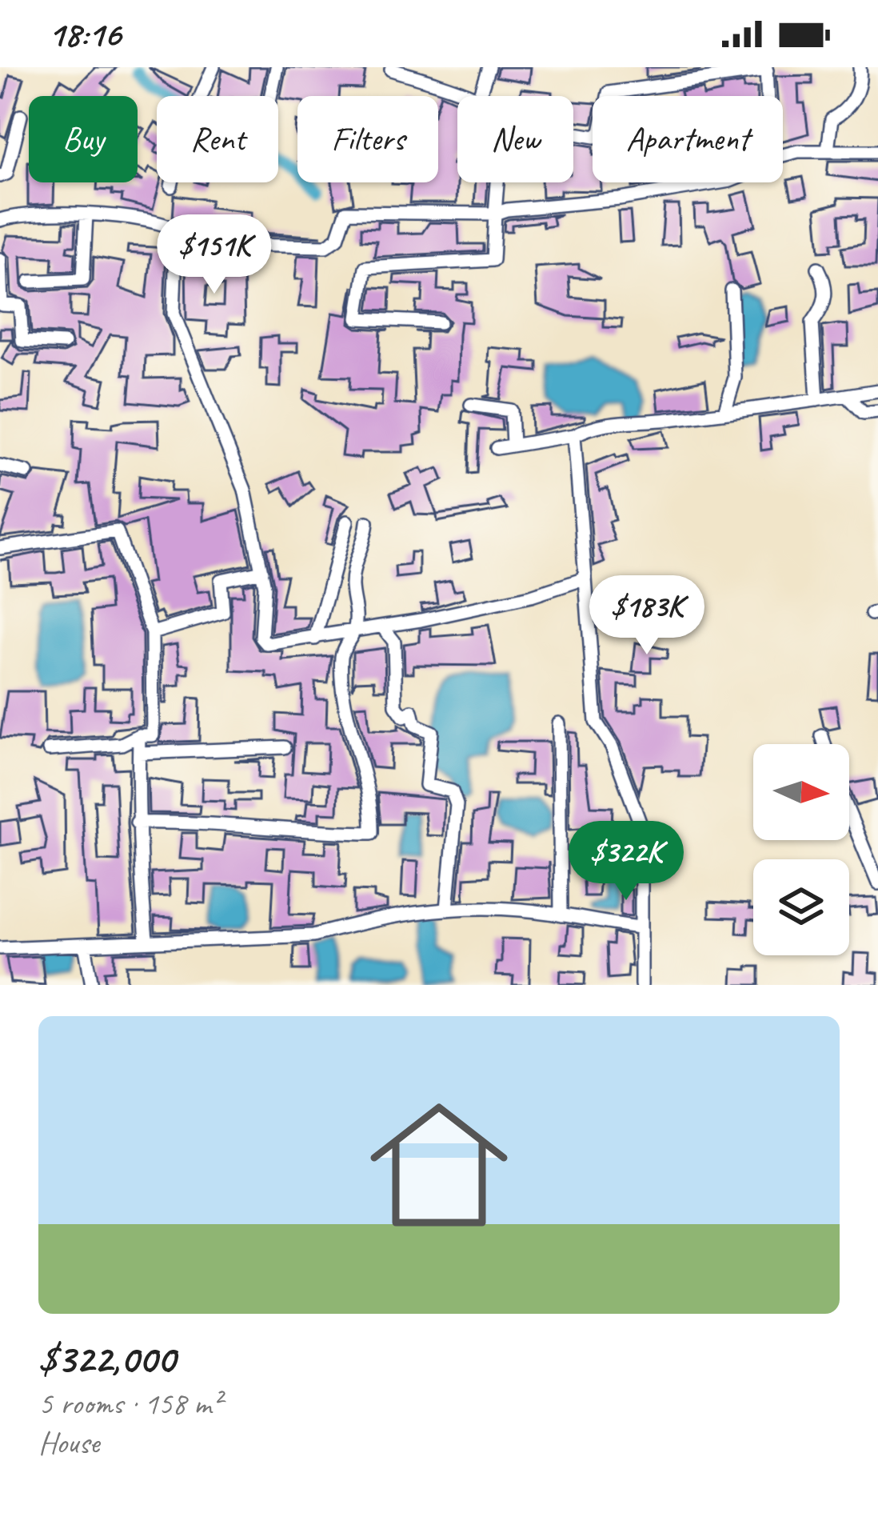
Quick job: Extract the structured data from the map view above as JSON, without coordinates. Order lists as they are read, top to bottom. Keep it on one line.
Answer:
{"north":"right","page":{"status":"18:16","chip":["Buy","Rent","Filters","New","Apartment"],"price":["$151K","$183K","$322K"],"list":[{"name":"$322,000","note":"5 rooms · 158 m² · House"}]}}
